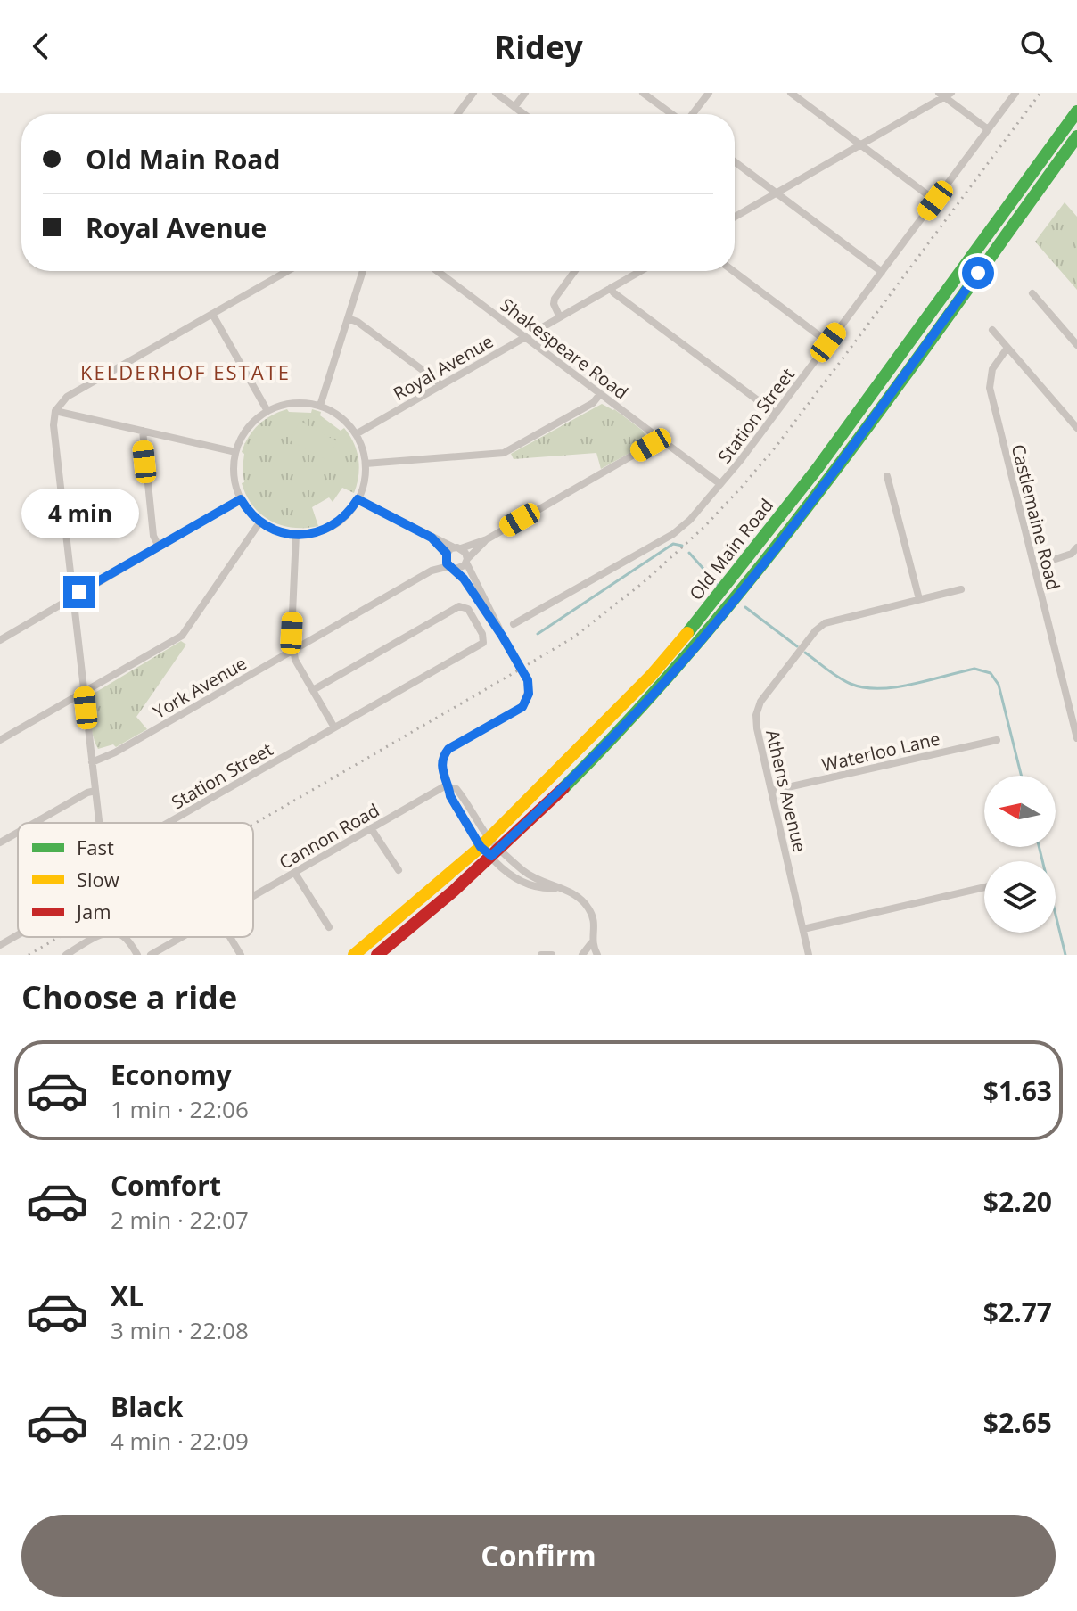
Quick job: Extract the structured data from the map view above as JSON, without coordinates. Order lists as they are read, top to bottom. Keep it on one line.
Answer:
{"streets":{"main road":["Old Main Road"],"street":["Shakespeare Road","Royal Avenue","Station Street","Castlemaine Road","York Avenue","Waterloo Lane","Athens Avenue","Cannon Road"]},"crossings":[["Shakespeare Road","Royal Avenue"],["Shakespeare Road","Station Street"],["Waterloo Lane","Athens Avenue"]],"districts":["KELDERHOF ESTATE"],"legend":["Fast","Slow","Jam"],"north":"left","page":{"header":"Ridey","banner":["Old Main Road","Royal Avenue"],"bubble":"4 min","heading":"Choose a ride","list":[{"name":"Economy","note":"1 min · 22:06","value":"$1.63"},{"name":"Comfort","note":"2 min · 22:07","value":"$2.20"},{"name":"XL","note":"3 min · 22:08","value":"$2.77"},{"name":"Black","note":"4 min · 22:09","value":"$2.65"}],"buttons":"Confirm"}}
